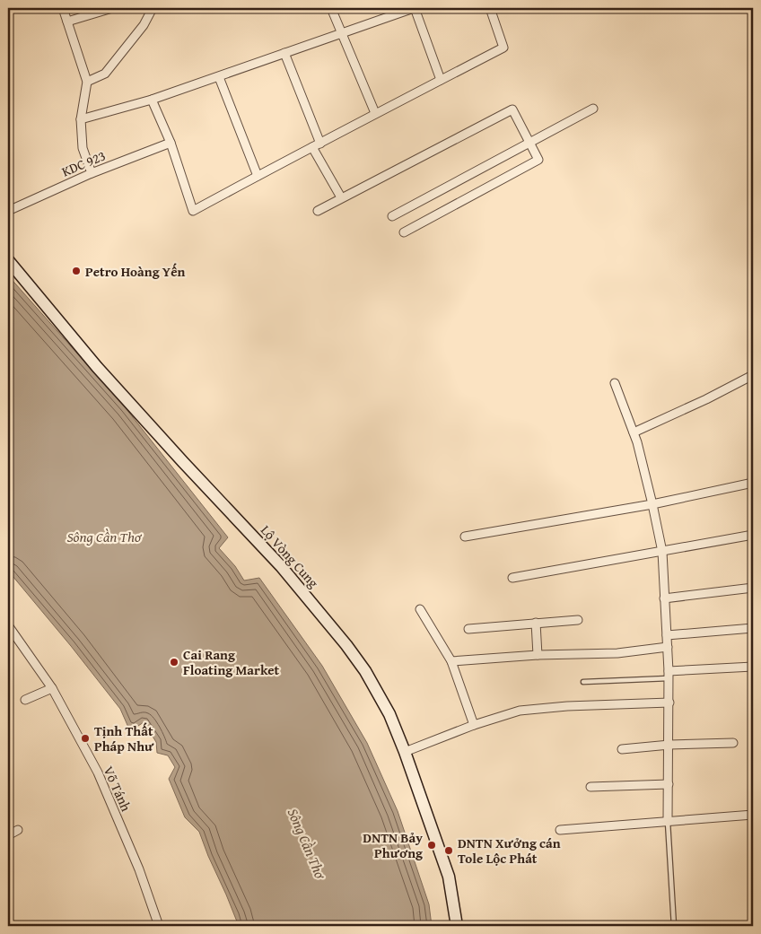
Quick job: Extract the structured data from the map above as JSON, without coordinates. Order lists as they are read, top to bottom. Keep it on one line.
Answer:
{"streets":{"main road":["Lộ Vòng Cung"],"street":["KDC 923","Võ Tánh"]},"water":["Sông Cần Thơ"],"places":["Petro Hoàng Yến","Cai Rang Floating Market","Tịnh Thất Pháp Như","DNTN Bảy Phương","DNTN Xưởng cán Tole Lộc Phát"]}
